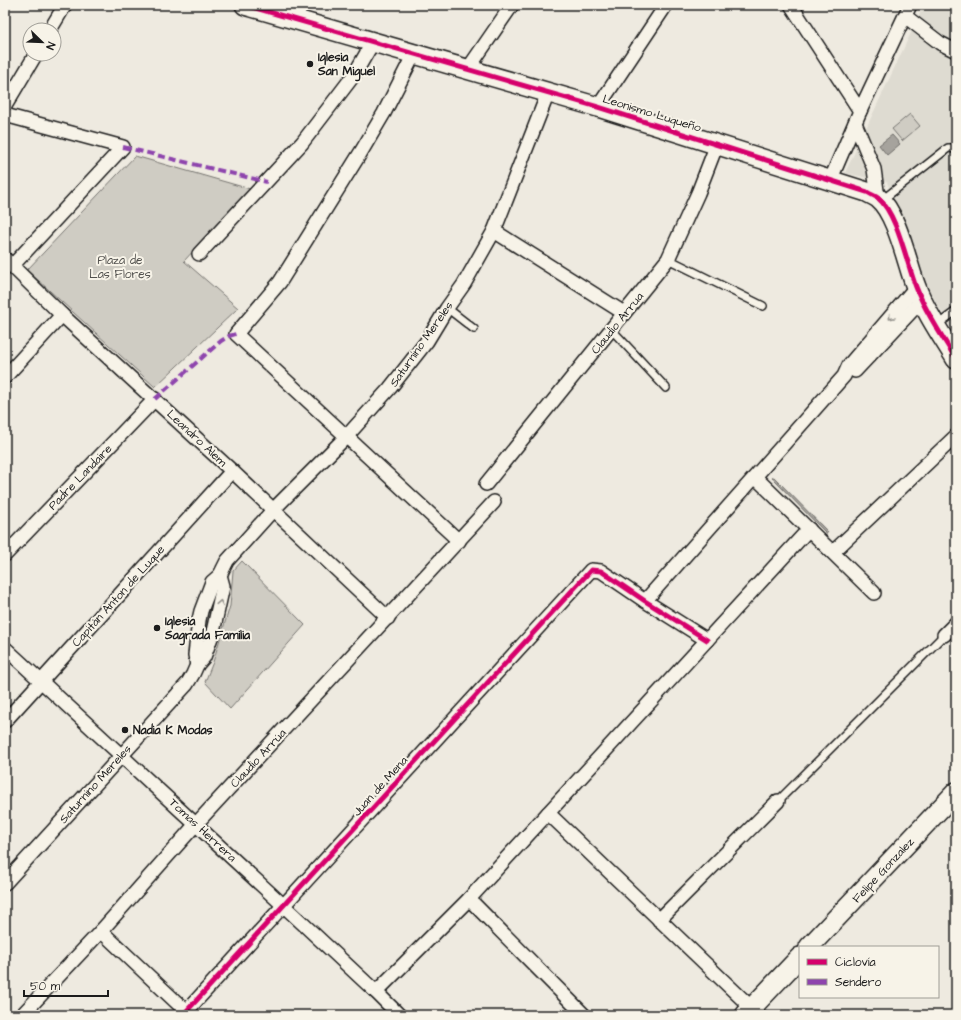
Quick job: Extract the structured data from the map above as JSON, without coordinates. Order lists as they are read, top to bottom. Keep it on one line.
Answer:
{"streets":{"street":["Leonismo Luqueño","Claudio Arrua","Saturnino Mereles","Leandro Alem","Padre Landaire","Capitán Anton de Luque","Claudio Arrúa","Juan de Mena","Tomas Herrera","Felipe Gonzalez"]},"crossings":[["Leonismo Luqueño","Claudio Arrua"],["Leonismo Luqueño","Saturnino Mereles"],["Saturnino Mereles","Leandro Alem"],["Saturnino Mereles","Tomas Herrera"],["Leandro Alem","Padre Landaire"],["Leandro Alem","Capitán Anton de Luque"],["Leandro Alem","Claudio Arrúa"],["Capitán Anton de Luque","Tomas Herrera"],["Claudio Arrúa","Tomas Herrera"],["Juan de Mena","Tomas Herrera"]],"parks":["Plaza de Las Flores"],"places":["Iglesia San Miguel","Iglesia Sagrada Familia","Nadia K Modas"],"legend":["Ciclovía","Sendero"],"scale_bar":"50 m","north":"bottom right"}
